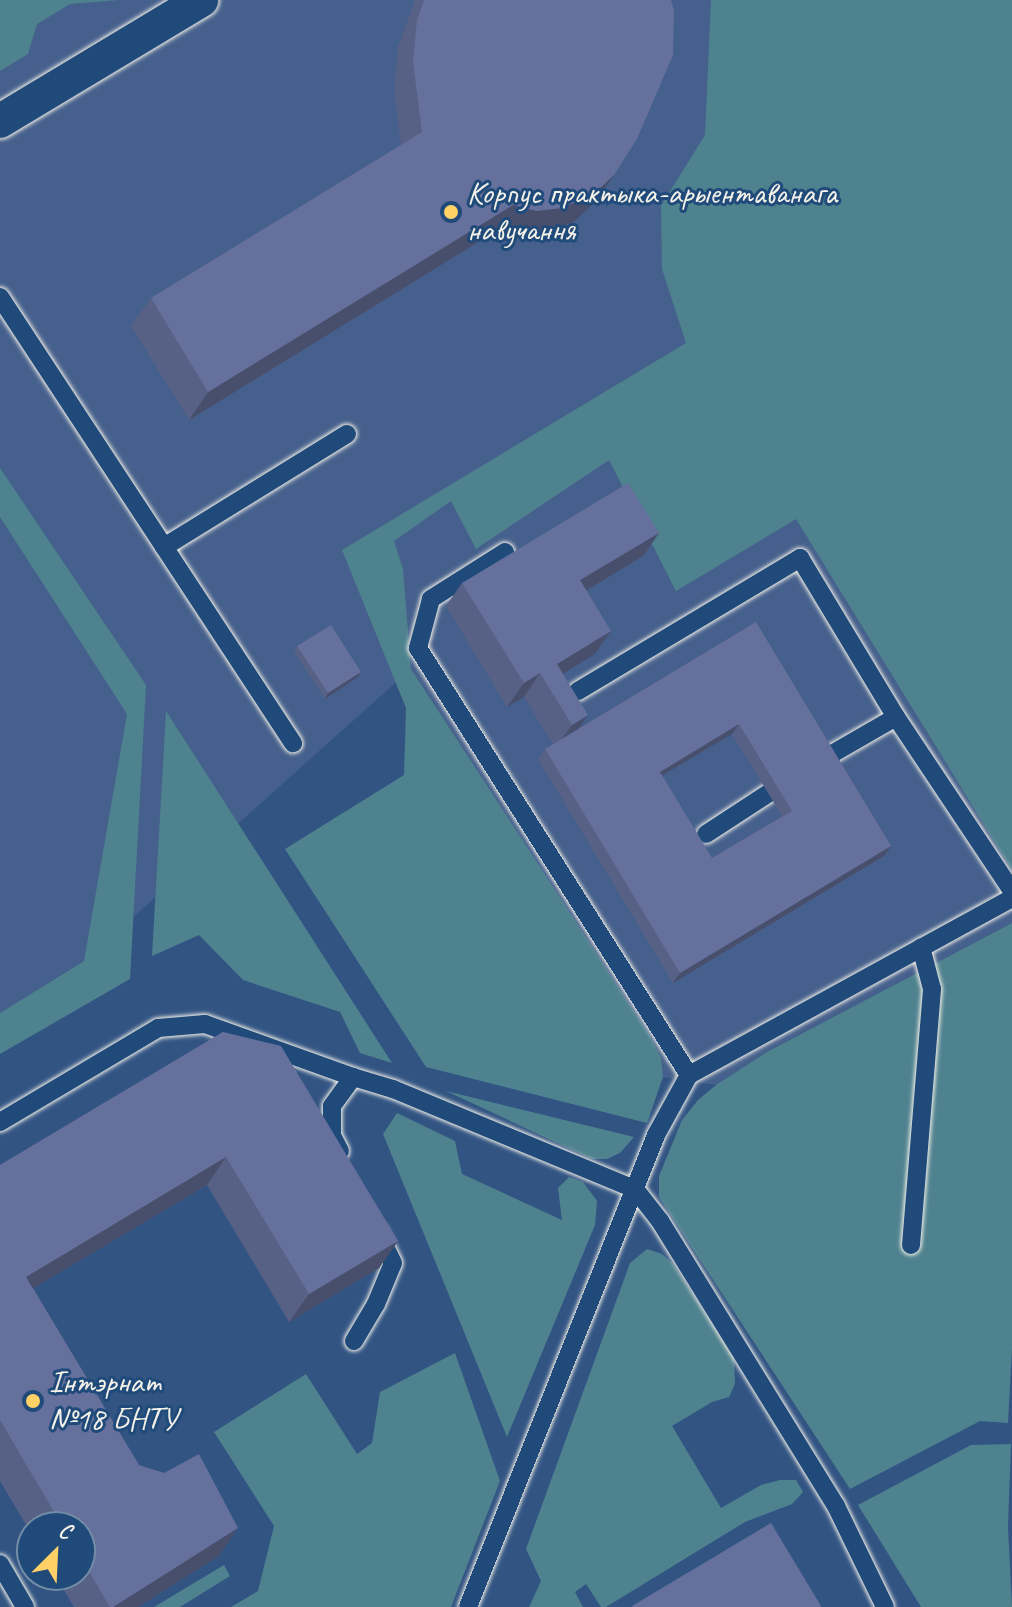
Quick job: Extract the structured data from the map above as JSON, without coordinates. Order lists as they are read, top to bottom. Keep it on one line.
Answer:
{"places":["Корпус практыка-арыентаванага навучання","Інтэрнат №18 БНТУ"],"north":"top right"}
